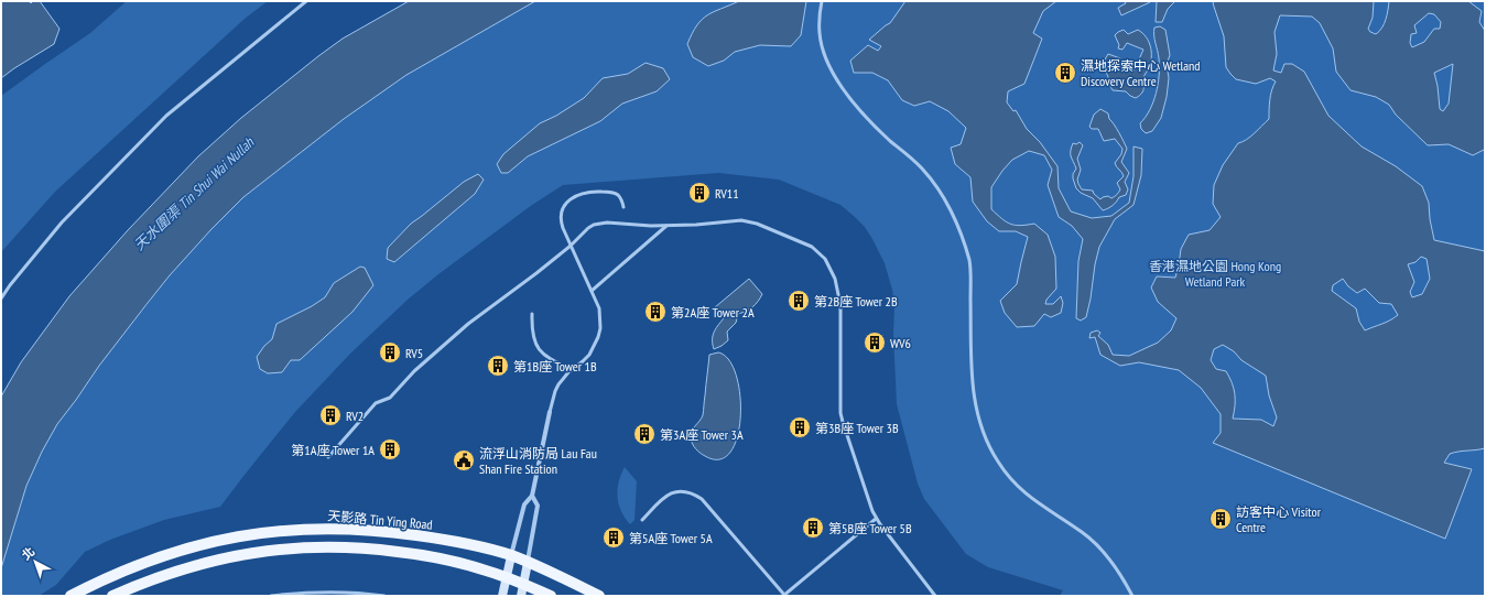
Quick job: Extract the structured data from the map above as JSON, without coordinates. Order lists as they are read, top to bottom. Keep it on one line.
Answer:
{"streets":{"main road":["天影路 Tin Ying Road"]},"water":["天水圍渠 Tin Shui Wai Nullah"],"parks":["香港濕地公園 Hong Kong Wetland Park"],"places":{"building":["濕地探索中心 Wetland Discovery Centre","RV11","第2B座 Tower 2B","第2A座 Tower 2A","WV6","RV5","第1B座 Tower 1B","RV2","第3B座 Tower 3B","第3A座 Tower 3A","第1A座 Tower 1A","訪客中心 Visitor Centre","第5B座 Tower 5B","第5A座 Tower 5A"],"public building":["流浮山消防局 Lau Fau Shan Fire Station"]},"north":"top left"}
